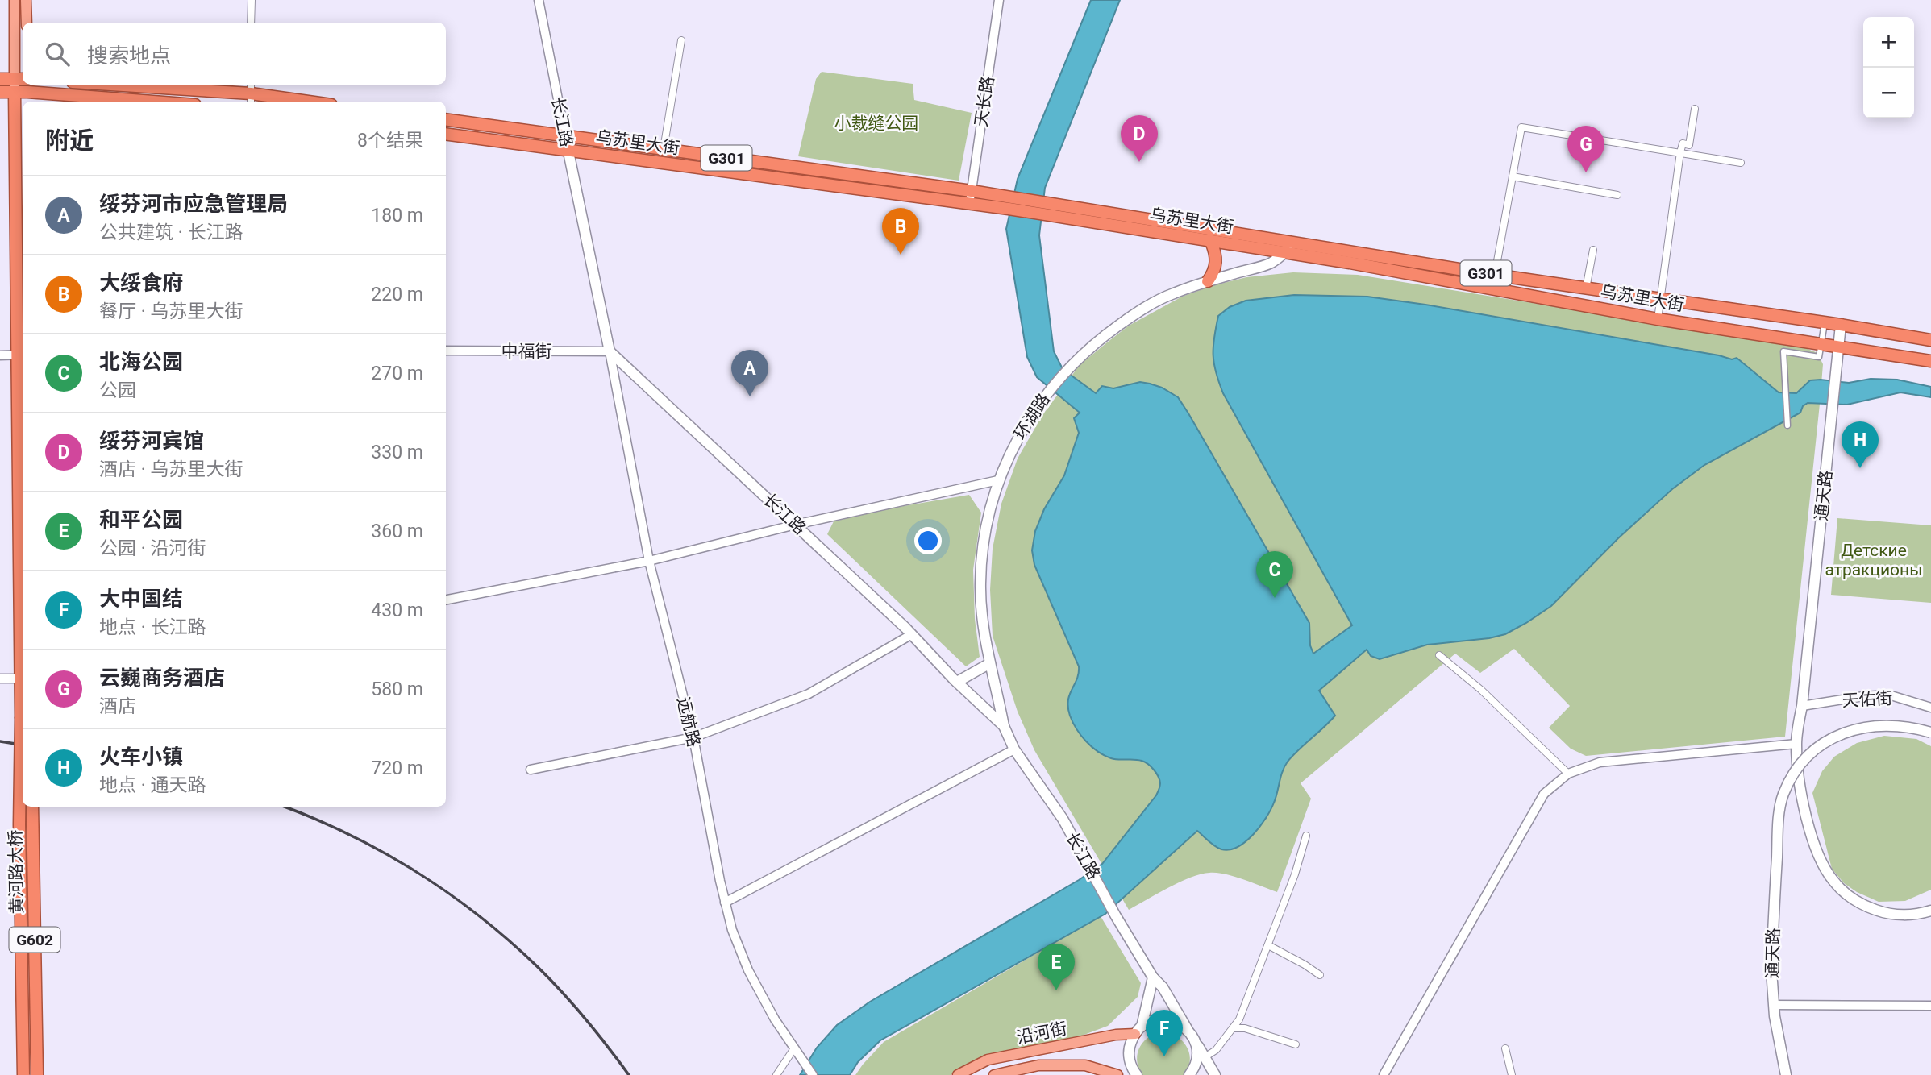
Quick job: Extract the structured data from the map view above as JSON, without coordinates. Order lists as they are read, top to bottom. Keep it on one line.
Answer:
{"streets":{"highway":["乌苏里大街","G301","黄河路大桥","G602"],"main road":["长江路","环湖路","通天路","沿河街"],"street":["天长路","中福街","天佑街","远航路"]},"crossings":[["天长路","乌苏里大街"],["长江路","乌苏里大街"],["长江路","中福街"],["长江路","环湖路"],["长江路","远航路"],["乌苏里大街","环湖路"],["乌苏里大街","通天路"],["中福街","远航路"],["通天路","天佑街"]],"parks":["小裁缝公园","Детские атракционы"],"page":{"map_buttons":["+","−"],"search":"搜索地点","heading":["附近","8个结果"],"pins":["D","G","B","A","H","C","E","F"],"list":[{"mark":"A","name":"绥芬河市应急管理局","note":"公共建筑 · 长江路","value":"180 m"},{"mark":"B","name":"大绥食府","note":"餐厅 · 乌苏里大街","value":"220 m"},{"mark":"C","name":"北海公园","note":"公园","value":"270 m"},{"mark":"D","name":"绥芬河宾馆","note":"酒店 · 乌苏里大街","value":"330 m"},{"mark":"E","name":"和平公园","note":"公园 · 沿河街","value":"360 m"},{"mark":"F","name":"大中国结","note":"地点 · 长江路","value":"430 m"},{"mark":"G","name":"云巍商务酒店","note":"酒店","value":"580 m"},{"mark":"H","name":"火车小镇","note":"地点 · 通天路","value":"720 m"}]}}
